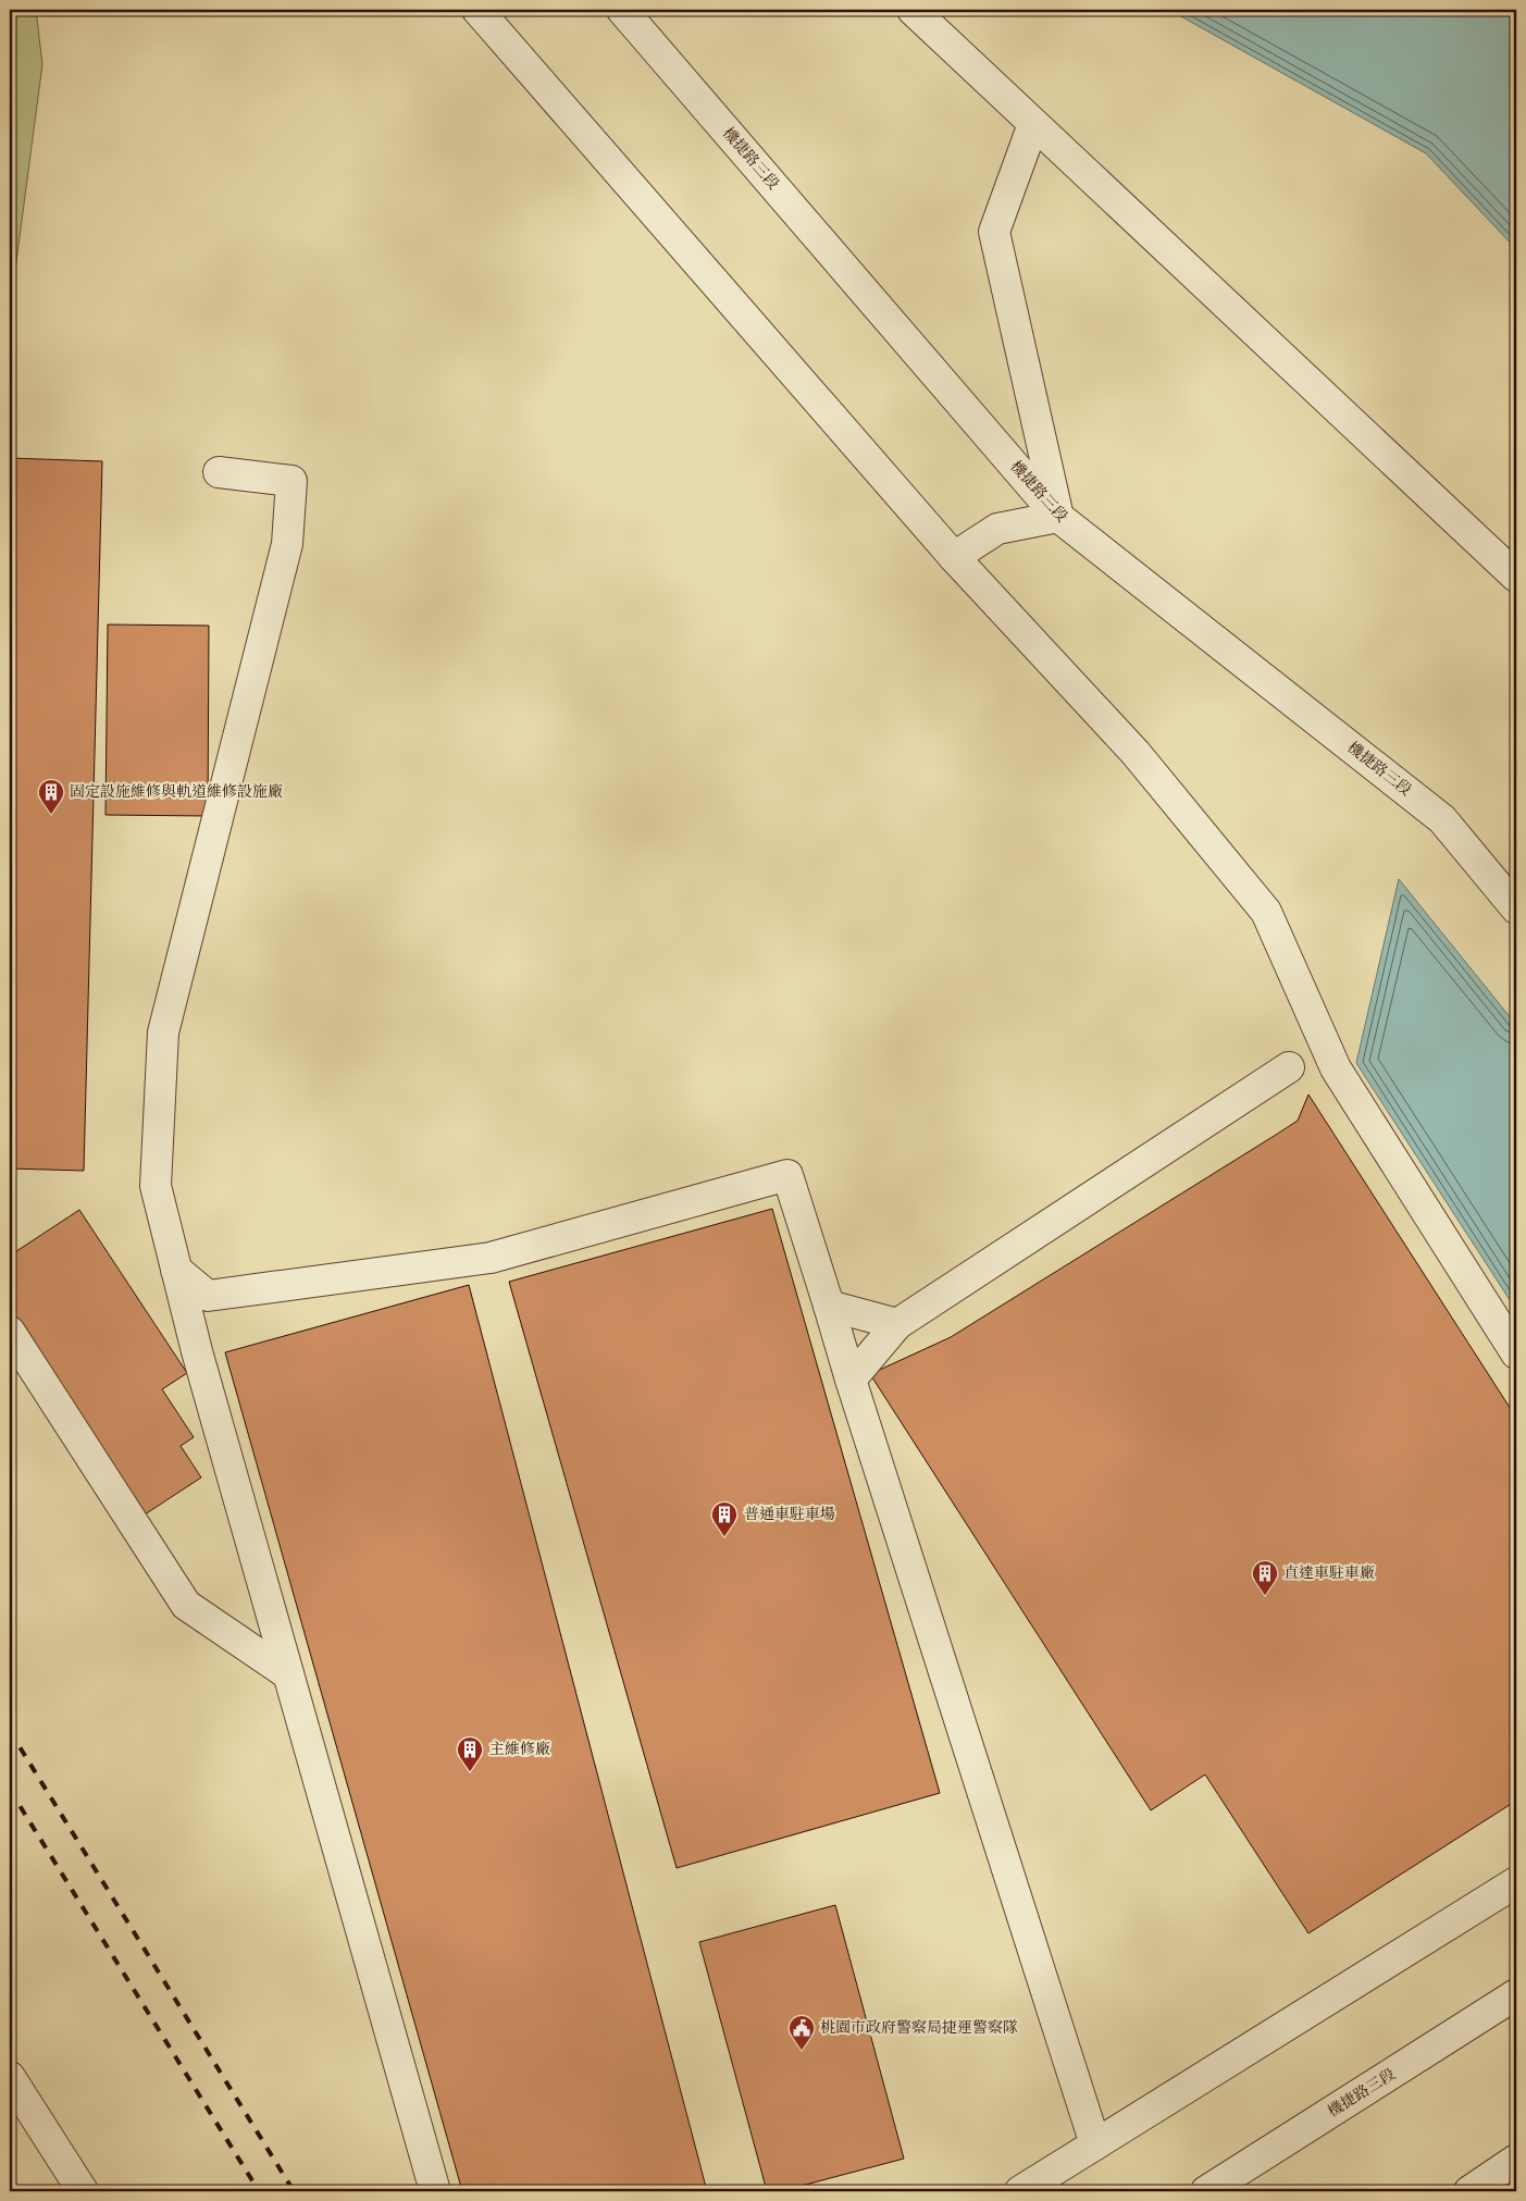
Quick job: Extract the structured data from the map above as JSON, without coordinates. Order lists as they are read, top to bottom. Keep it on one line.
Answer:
{"streets":{"street":["機捷路三段"]},"places":{"building":["固定設施維修與軌道維修設施廠","普通車駐車場","直達車駐車廠","主維修廠"],"public building":["桃園市政府警察局捷運警察隊"]}}
